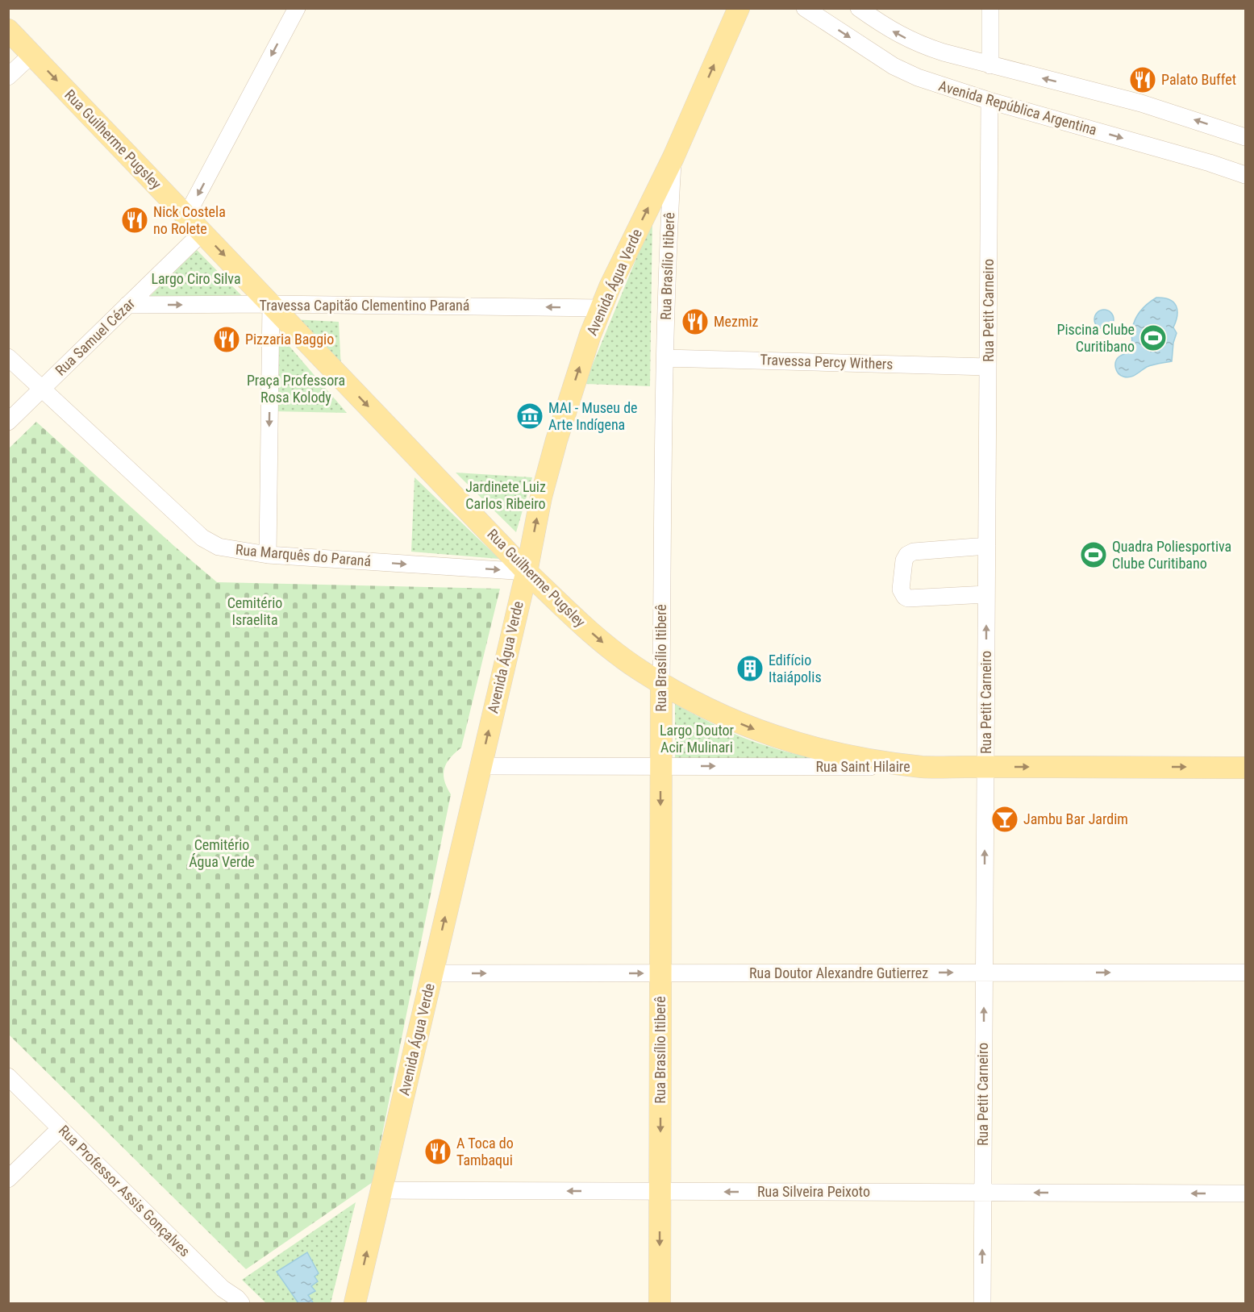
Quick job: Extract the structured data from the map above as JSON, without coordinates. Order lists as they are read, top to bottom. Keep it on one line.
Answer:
{"streets":{"main road":["Rua Guilherme Pugsley","Rua Brasílio Itiberê","Avenida Água Verde","Rua Saint Hilaire"],"street":["Avenida República Argentina","Travessa Capitão Clementino Paraná","Rua Petit Carneiro","Rua Samuel Cézar","Travessa Percy Withers","Rua Marquês do Paraná","Rua Doutor Alexandre Gutierrez","Rua Professor Assis Gonçalves","Rua Silveira Peixoto"]},"crossings":[["Avenida República Argentina","Rua Petit Carneiro"],["Rua Guilherme Pugsley","Rua Brasílio Itiberê"],["Rua Guilherme Pugsley","Avenida Água Verde"],["Rua Guilherme Pugsley","Travessa Capitão Clementino Paraná"],["Rua Guilherme Pugsley","Rua Samuel Cézar"],["Rua Guilherme Pugsley","Rua Marquês do Paraná"],["Rua Guilherme Pugsley","Rua Saint Hilaire"],["Rua Brasílio Itiberê","Avenida Água Verde"],["Rua Brasílio Itiberê","Travessa Percy Withers"],["Rua Brasílio Itiberê","Rua Saint Hilaire"],["Rua Brasílio Itiberê","Rua Doutor Alexandre Gutierrez"],["Rua Brasílio Itiberê","Rua Silveira Peixoto"],["Avenida Água Verde","Travessa Capitão Clementino Paraná"],["Avenida Água Verde","Rua Marquês do Paraná"],["Avenida Água Verde","Rua Saint Hilaire"],["Avenida Água Verde","Rua Doutor Alexandre Gutierrez"],["Avenida Água Verde","Rua Silveira Peixoto"],["Travessa Capitão Clementino Paraná","Rua Samuel Cézar"],["Rua Petit Carneiro","Travessa Percy Withers"],["Rua Petit Carneiro","Rua Saint Hilaire"],["Rua Petit Carneiro","Rua Doutor Alexandre Gutierrez"],["Rua Petit Carneiro","Rua Silveira Peixoto"],["Rua Samuel Cézar","Rua Marquês do Paraná"]],"one_way":["Rua Guilherme Pugsley","Rua Brasílio Itiberê","Avenida Água Verde","Rua Petit Carneiro","Rua Marquês do Paraná","Rua Saint Hilaire","Rua Doutor Alexandre Gutierrez","Rua Silveira Peixoto"],"parks":["Largo Ciro Silva","Praça Professora Rosa Kolody","Jardinete Luiz Carlos Ribeiro","Cemitério Israelita","Largo Doutor Acir Mulinari","Cemitério Água Verde"],"places":{"restaurant":["Palato Buffet","Nick Costela no Rolete","Mezmiz","Pizzaria Baggio","A Toca do Tambaqui"],"sports":["Piscina Clube Curitibano","Quadra Poliesportiva Clube Curitibano"],"museum":["MAI - Museu de Arte Indígena"],"building":["Edifício Itaiápolis"],"bar":["Jambu Bar Jardim"]}}
